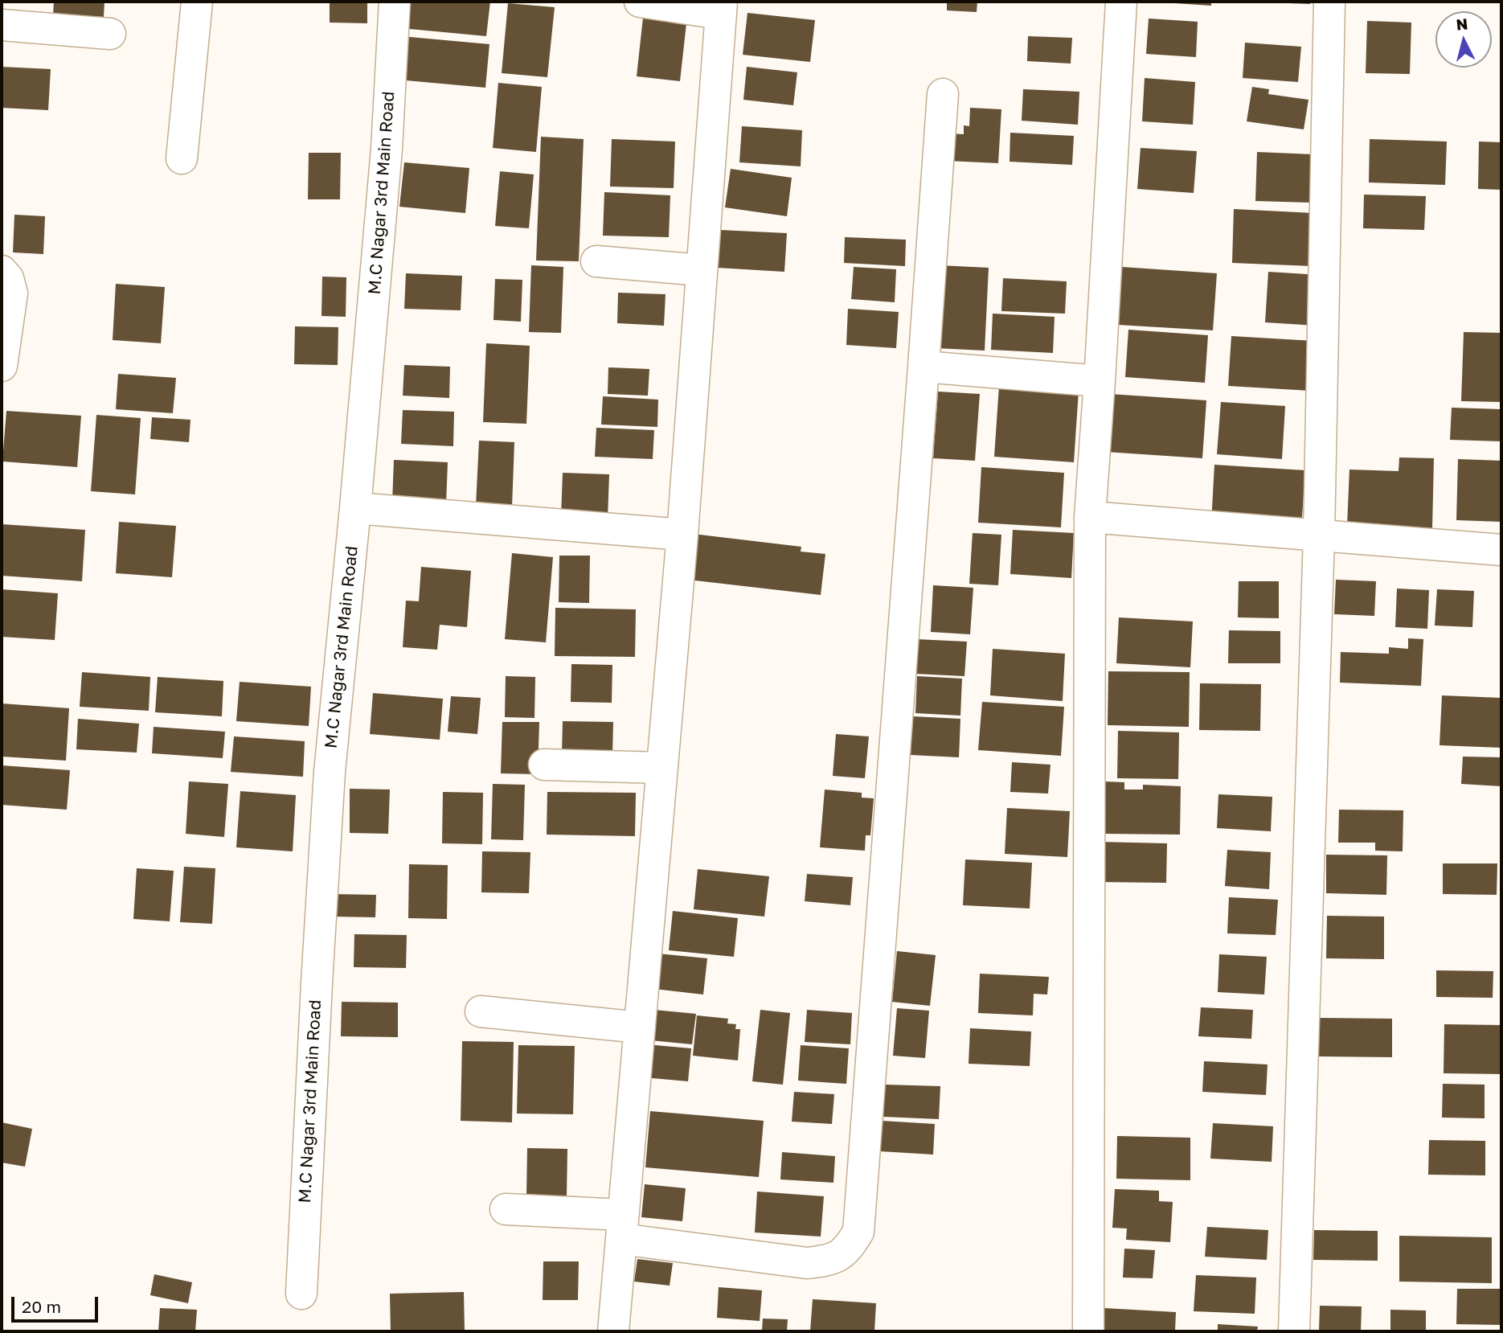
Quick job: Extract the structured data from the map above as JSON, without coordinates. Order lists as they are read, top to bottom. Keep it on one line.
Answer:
{"streets":{"street":["M.C Nagar 3rd Main Road"]},"scale_bar":"20 m","north":"top"}
